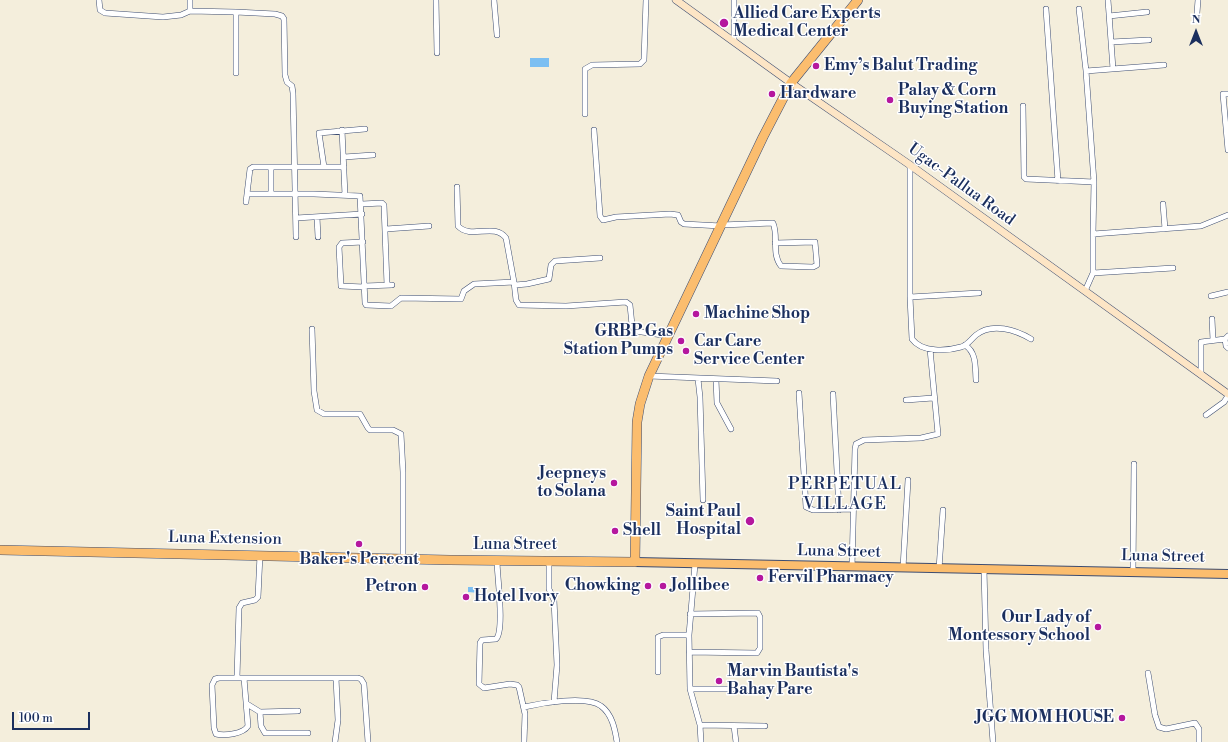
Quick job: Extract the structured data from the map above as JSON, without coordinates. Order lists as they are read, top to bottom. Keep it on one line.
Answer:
{"streets":{"highway":["Luna Extension","Luna Street"],"street":["Ugac-Pallua Road"]},"crossings":[["Luna Extension","Luna Street"]],"districts":["PERPETUAL VILLAGE"],"places":["Allied Care Experts Medical Center","Emy’s Balut Trading","Hardware","Palay & Corn Buying Station","Machine Shop","GRBP Gas Station Pumps","Car Care Service Center","Jeepneys to Solana","Saint Paul Hospital","Shell","Baker's Percent","Fervil Pharmacy","Chowking","Jollibee","Petron","Hotel Ivory","Our Lady of Montessory School","Marvin Bautista's Bahay Pare","JGG MOM HOUSE"],"scale_bar":"100 m","north":"top"}
